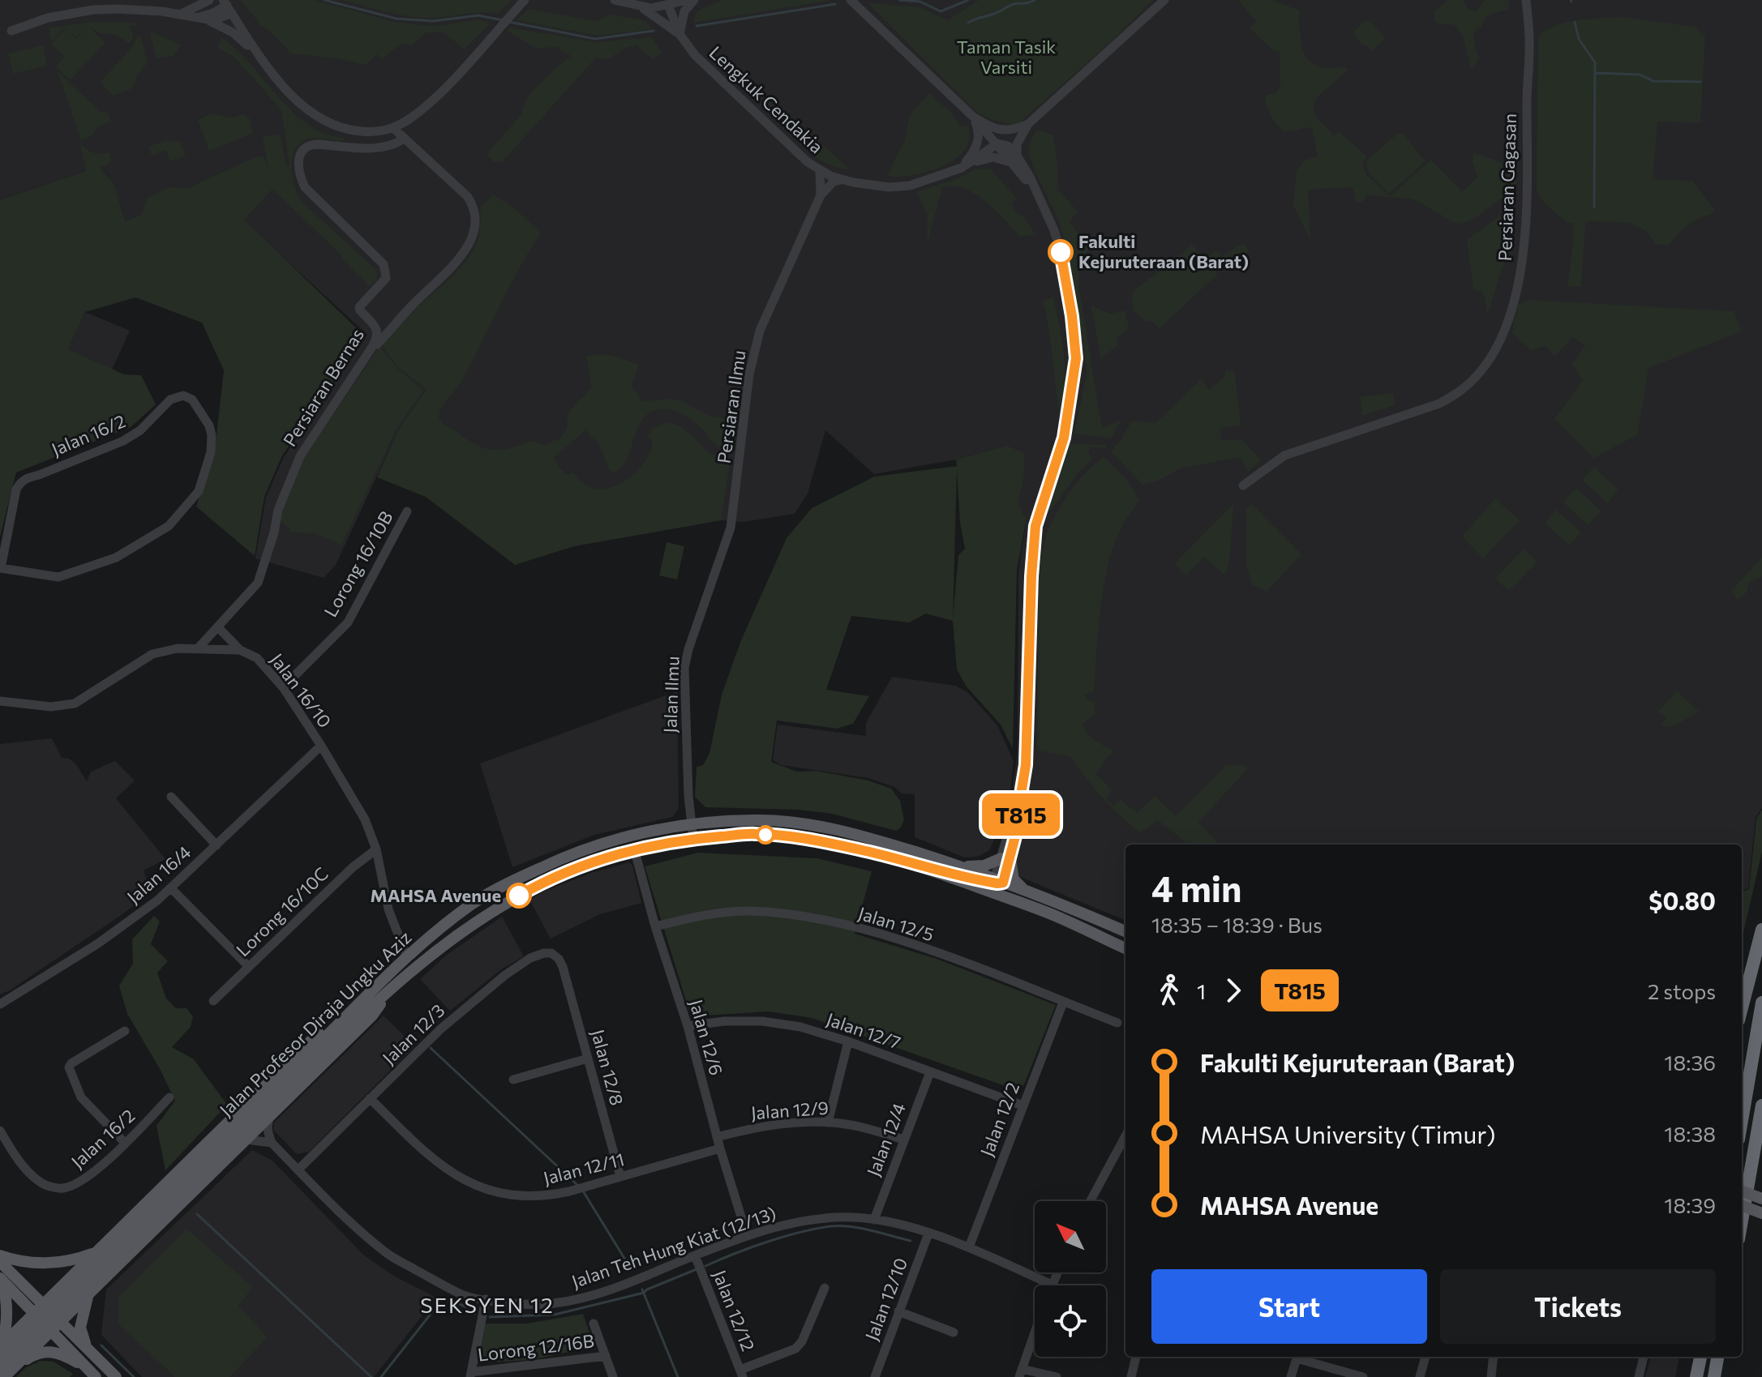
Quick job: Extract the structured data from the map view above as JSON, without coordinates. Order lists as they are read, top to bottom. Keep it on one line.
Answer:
{"streets":{"main road":["Jalan Profesor Diraja Ungku Aziz"],"street":["Lengkuk Cendakia","Persiaran Gagasan","Persiaran Bernas","Persiaran Ilmu","Jalan 16/2","Lorong 16/10B","Jalan 16/10","Jalan Ilmu","Jalan 16/4","Lorong 16/10C","Jalan 12/5","Jalan 12/7","Jalan 12/3","Jalan 12/6","Jalan 12/8","Jalan 12/9","Jalan 12/2","Jalan 12/4","Jalan 12/11","Jalan Teh Hung Kiat (12/13)","Jalan 12/10","Jalan 12/12","Lorong 12/16B"]},"crossings":[["Lengkuk Cendakia","Persiaran Ilmu"],["Persiaran Bernas","Jalan 16/10"],["Persiaran Ilmu","Jalan Ilmu"],["Lorong 16/10B","Jalan 16/10"],["Jalan 16/10","Jalan 16/4"],["Jalan 16/10","Lorong 16/10C"],["Jalan 16/10","Jalan Profesor Diraja Ungku Aziz"],["Jalan Ilmu","Jalan Profesor Diraja Ungku Aziz"],["Jalan 12/5","Jalan 12/6"],["Jalan 12/5","Jalan 12/2"],["Jalan Profesor Diraja Ungku Aziz","Jalan 12/6"],["Jalan 12/7","Jalan 12/6"],["Jalan 12/7","Jalan 12/2"],["Jalan 12/7","Jalan 12/4"],["Jalan 12/3","Jalan 12/8"],["Jalan 12/3","Jalan 12/11"],["Jalan 12/3","Jalan Teh Hung Kiat (12/13)"],["Jalan 12/6","Jalan 12/9"],["Jalan 12/6","Jalan 12/11"],["Jalan 12/6","Jalan Teh Hung Kiat (12/13)"],["Jalan 12/8","Jalan 12/11"],["Jalan 12/9","Jalan 12/4"],["Jalan 12/2","Jalan Teh Hung Kiat (12/13)"],["Jalan 12/4","Jalan Teh Hung Kiat (12/13)"],["Jalan Teh Hung Kiat (12/13)","Jalan 12/10"],["Jalan Teh Hung Kiat (12/13)","Jalan 12/12"]],"districts":["SEKSYEN 12"],"parks":["Taman Tasik Varsiti"],"places":["Fakulti Kejuruteraan (Barat)","MAHSA Avenue"],"lines":["bus line T815"],"north":"top left","page":{"on_map":"T815","heading":["4 min","18:35 – 18:39 · Bus","$0.80"],"legs":["1","T815","2 stops"],"list":[{"name":"Fakulti Kejuruteraan (Barat)","value":"18:36"},{"name":"MAHSA University (Timur)","value":"18:38"},{"name":"MAHSA Avenue","value":"18:39"}],"buttons":["Start","Tickets"]}}
